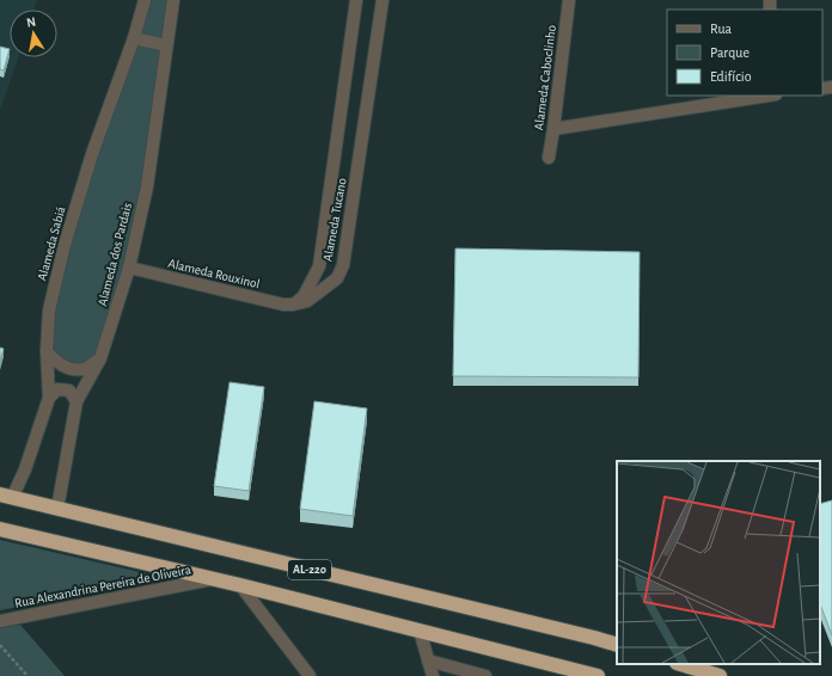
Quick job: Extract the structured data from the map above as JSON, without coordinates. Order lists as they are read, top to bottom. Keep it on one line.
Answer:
{"streets":{"highway":["AL-220"],"street":["Alameda Caboclinho","Alameda Tucano","Alameda Sabiá","Alameda dos Pardais","Alameda Rouxinol","Rua Alexandrina Pereira de Oliveira"]},"crossings":[["Alameda Tucano","Alameda Rouxinol"],["Alameda Sabiá","AL-220"],["Alameda dos Pardais","Alameda Rouxinol"],["Alameda dos Pardais","AL-220"],["AL-220","Rua Alexandrina Pereira de Oliveira"]],"legend":["Rua","Parque","Edifício"],"north":"top"}
